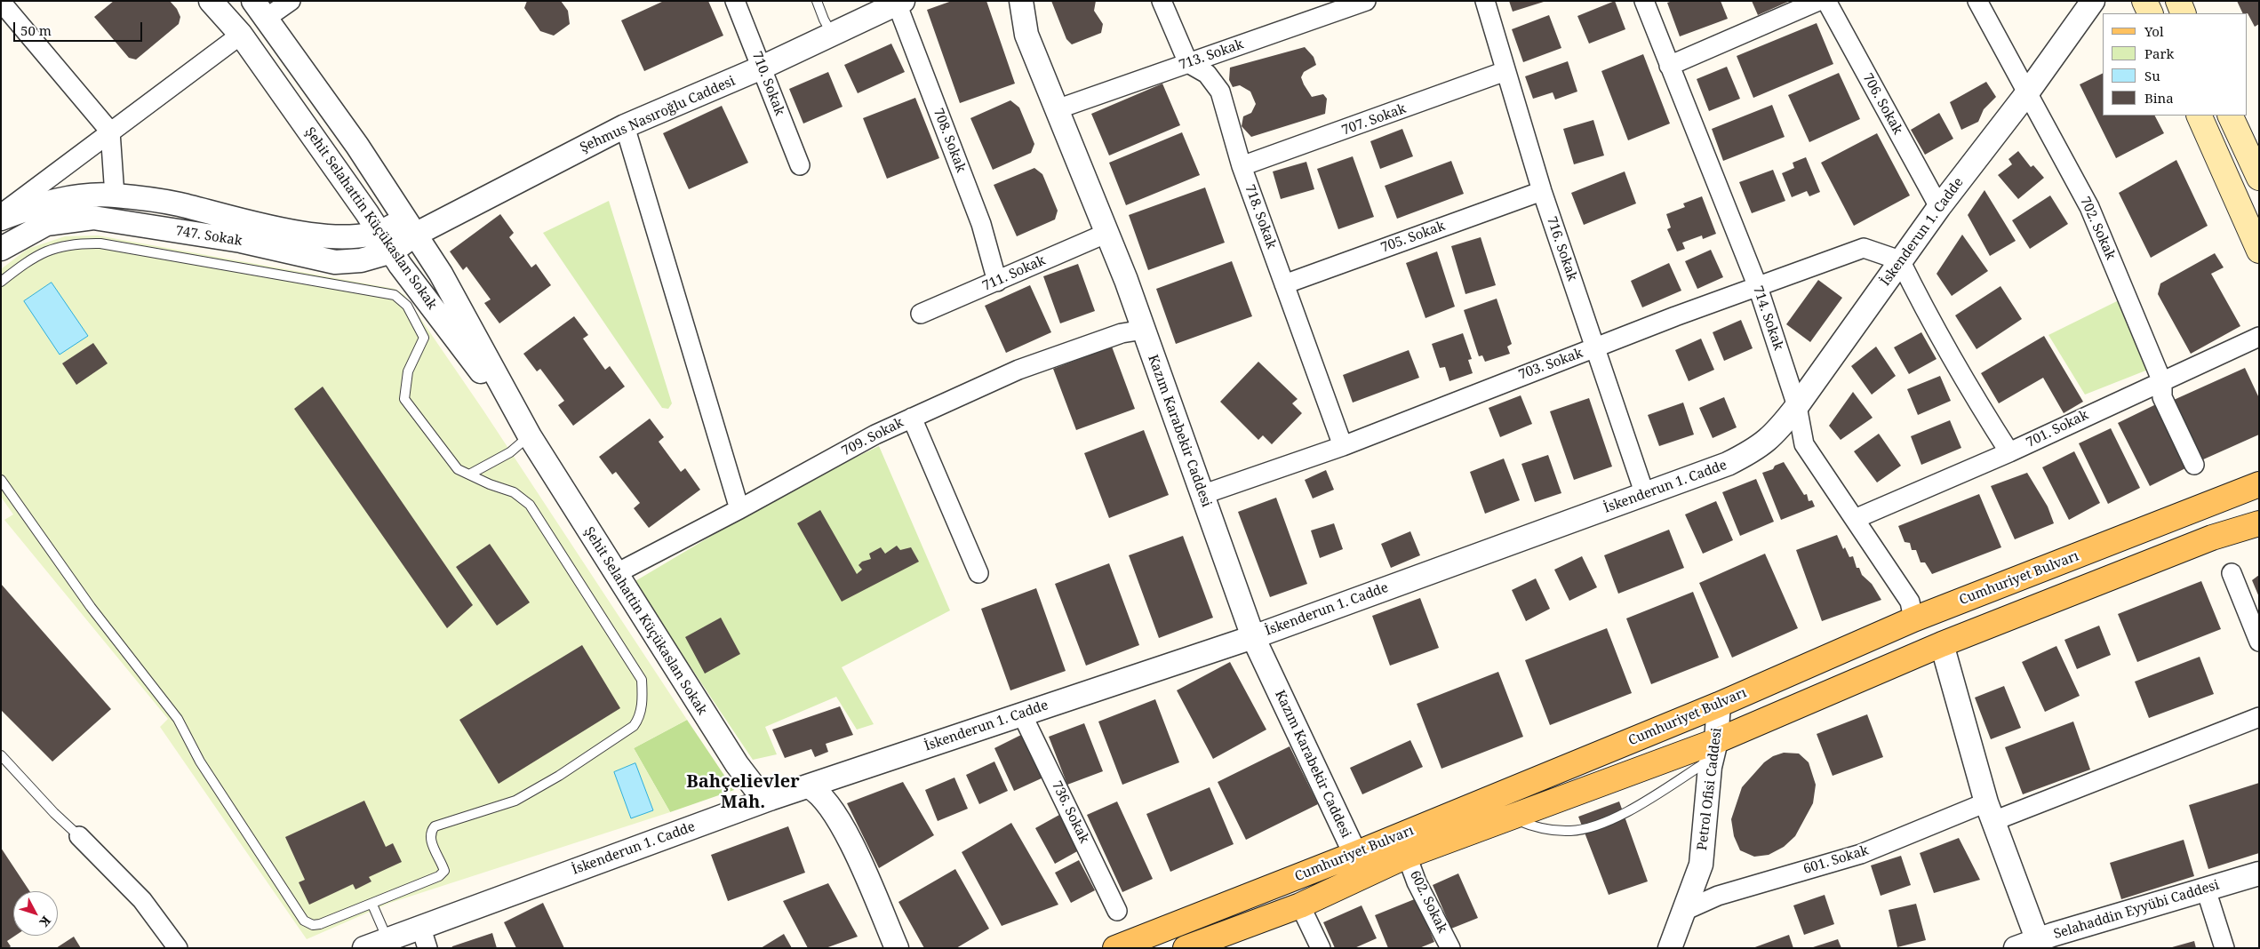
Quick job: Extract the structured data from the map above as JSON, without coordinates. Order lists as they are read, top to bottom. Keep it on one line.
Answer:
{"streets":{"main road":["Cumhuriyet Bulvarı"],"street":["713. Sokak","710. Sokak","706. Sokak","Şehmus Nasıroğlu Caddesi","707. Sokak","708. Sokak","718. Sokak","Şehit Selahattin Küçükaslan Sokak","702. Sokak","İskenderun 1. Cadde","747. Sokak","705. Sokak","716. Sokak","711. Sokak","714. Sokak","703. Sokak","701. Sokak","Kazım Karabekir Caddesi","709. Sokak","Petrol Ofisi Caddesi","736. Sokak","601. Sokak","602. Sokak","Selahaddin Eyyübi Caddesi"]},"crossings":[["713. Sokak","718. Sokak"],["713. Sokak","Kazım Karabekir Caddesi"],["710. Sokak","Şehmus Nasıroğlu Caddesi"],["706. Sokak","İskenderun 1. Cadde"],["Şehmus Nasıroğlu Caddesi","708. Sokak"],["Şehmus Nasıroğlu Caddesi","Şehit Selahattin Küçükaslan Sokak"],["Şehmus Nasıroğlu Caddesi","747. Sokak"],["707. Sokak","718. Sokak"],["707. Sokak","716. Sokak"],["708. Sokak","711. Sokak"],["718. Sokak","705. Sokak"],["718. Sokak","703. Sokak"],["Şehit Selahattin Küçükaslan Sokak","İskenderun 1. Cadde"],["Şehit Selahattin Küçükaslan Sokak","747. Sokak"],["Şehit Selahattin Küçükaslan Sokak","709. Sokak"],["702. Sokak","İskenderun 1. Cadde"],["702. Sokak","701. Sokak"],["İskenderun 1. Cadde","716. Sokak"],["İskenderun 1. Cadde","714. Sokak"],["İskenderun 1. Cadde","703. Sokak"],["İskenderun 1. Cadde","Kazım Karabekir Caddesi"],["İskenderun 1. Cadde","736. Sokak"],["705. Sokak","716. Sokak"],["716. Sokak","703. Sokak"],["711. Sokak","Kazım Karabekir Caddesi"],["714. Sokak","703. Sokak"],["714. Sokak","701. Sokak"],["714. Sokak","Cumhuriyet Bulvarı"],["703. Sokak","Kazım Karabekir Caddesi"],["Kazım Karabekir Caddesi","709. Sokak"],["Kazım Karabekir Caddesi","Cumhuriyet Bulvarı"],["Cumhuriyet Bulvarı","Petrol Ofisi Caddesi"],["Cumhuriyet Bulvarı","602. Sokak"],["Petrol Ofisi Caddesi","601. Sokak"]],"districts":["Bahçelievler Mah."],"legend":["Yol","Park","Su","Bina"],"scale_bar":"50 m","north":"bottom right"}
